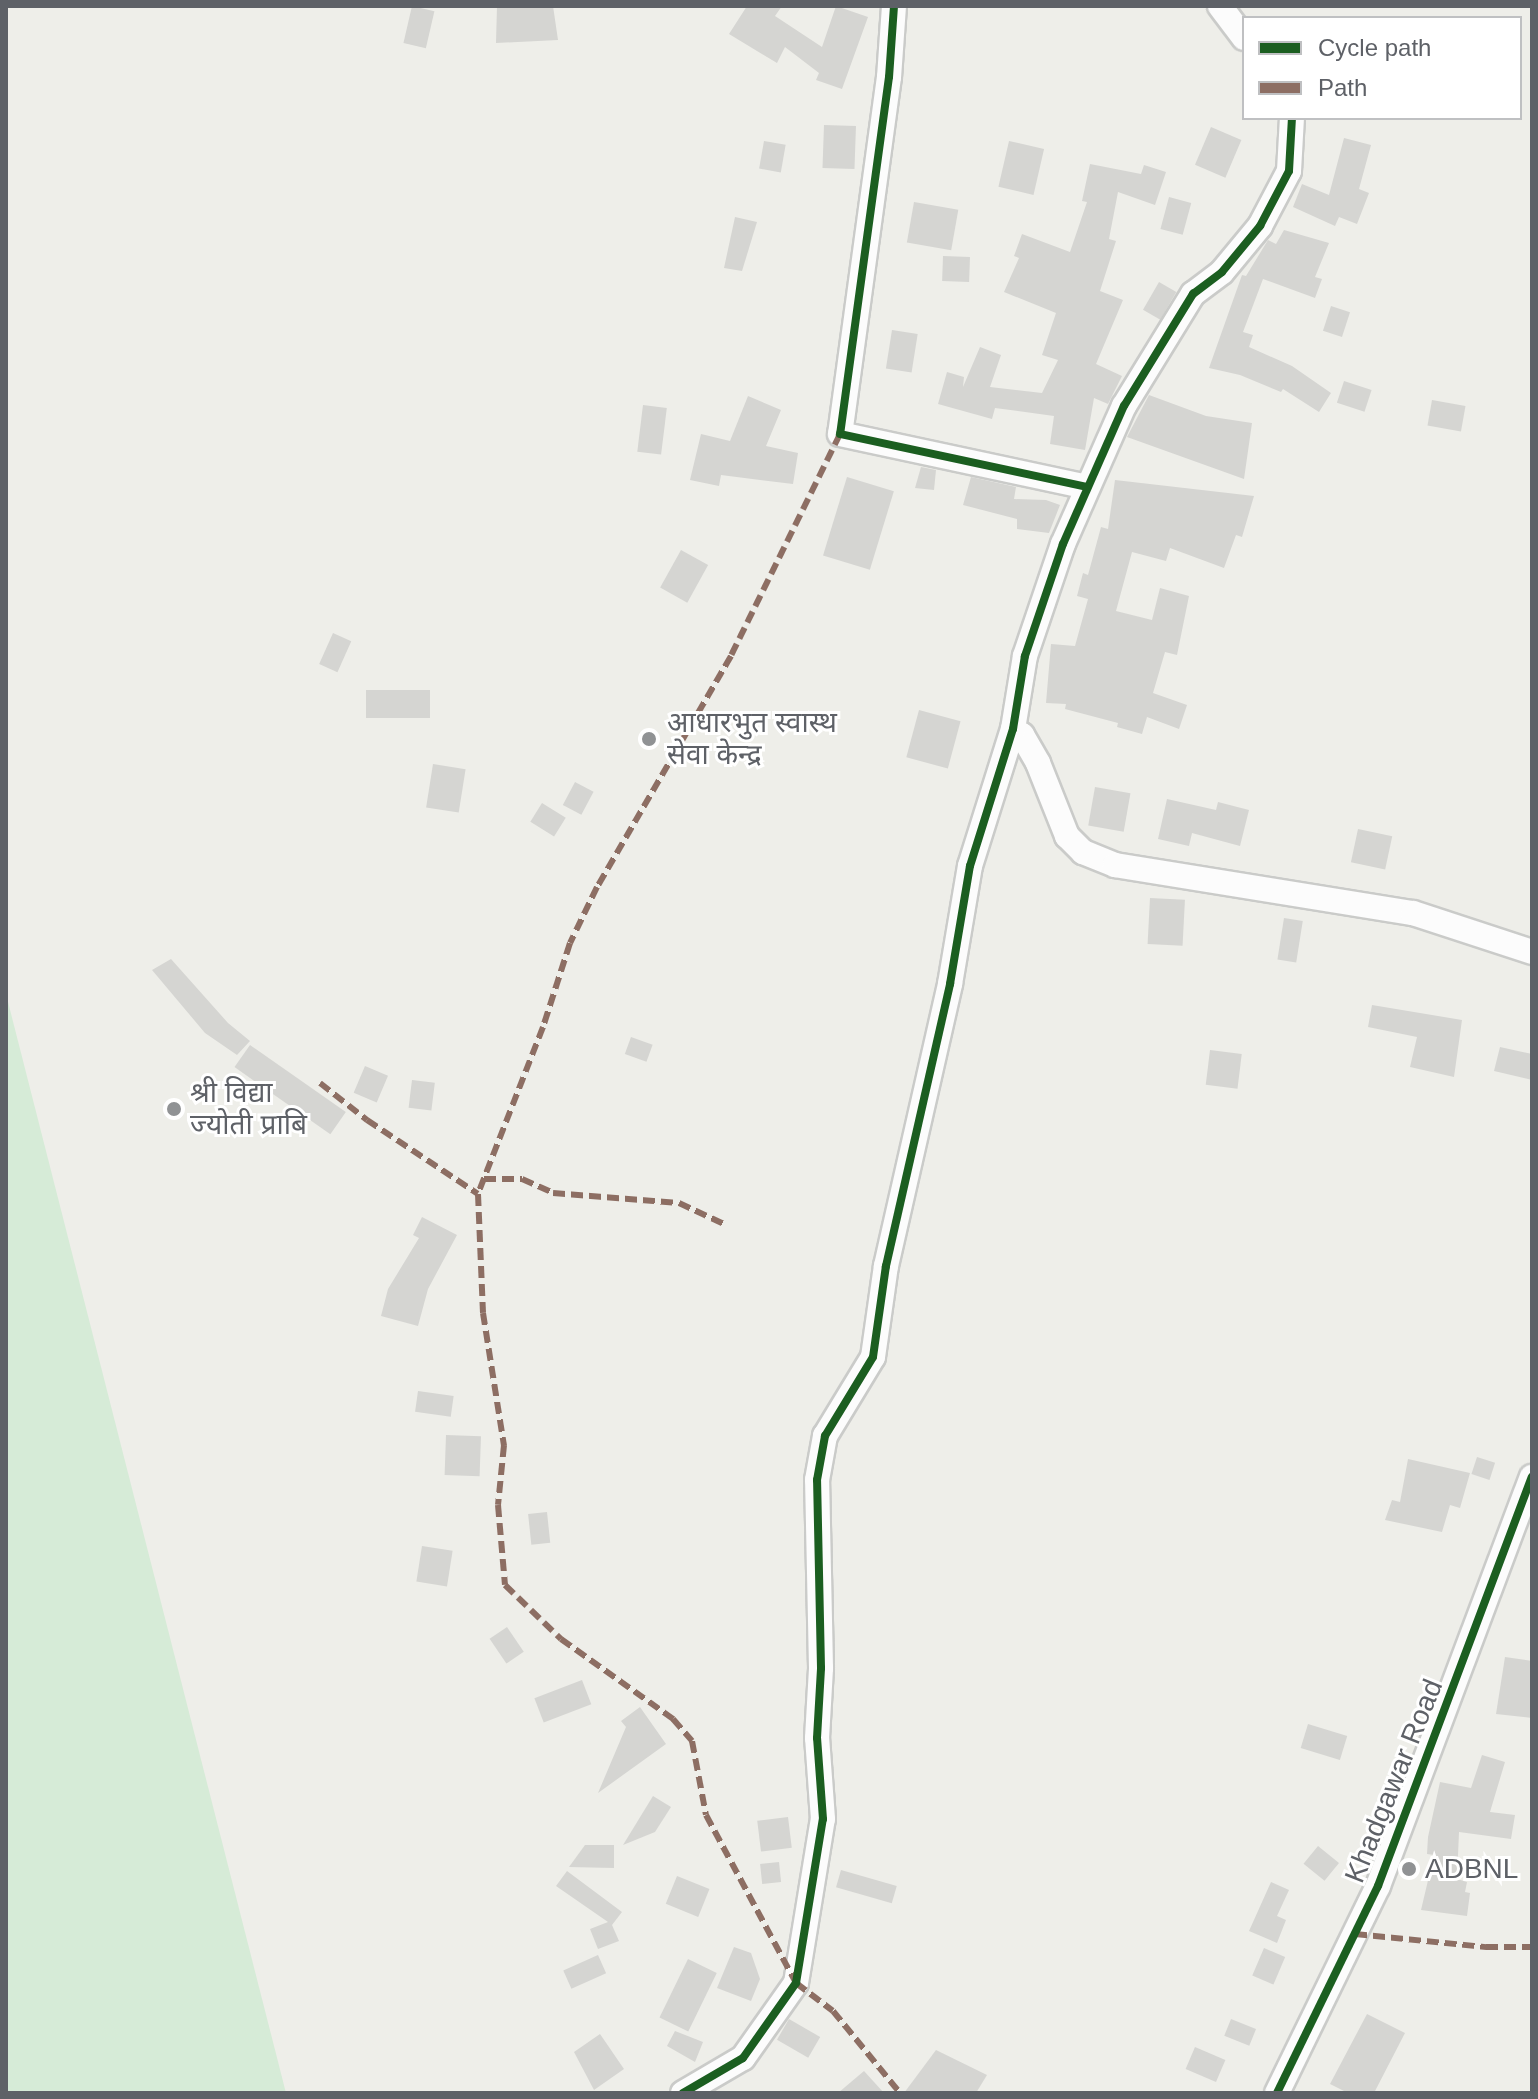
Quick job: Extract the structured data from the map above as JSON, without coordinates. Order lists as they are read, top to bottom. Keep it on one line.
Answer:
{"streets":{"street":["Khadgawar Road"]},"places":["आधारभुत स्वास्थ सेवा केन्द्र","श्री विद्या ज्योती प्राबि","ADBNL"],"legend":["Cycle path","Path"]}
